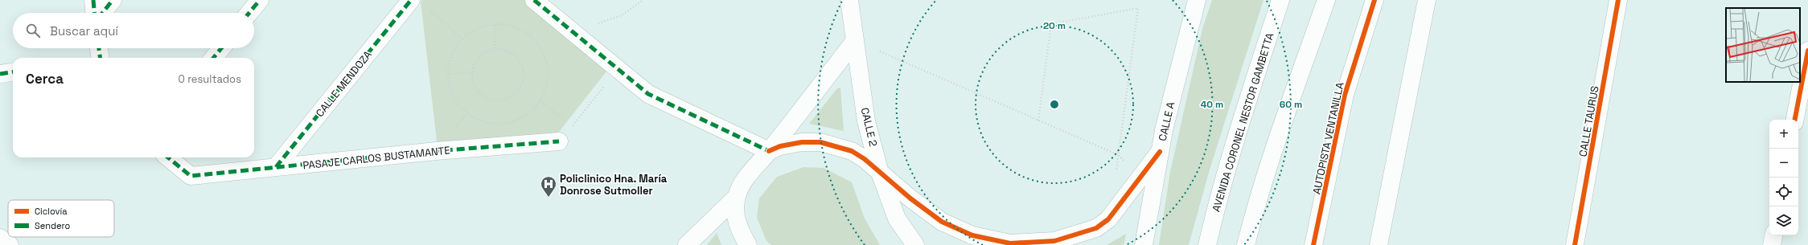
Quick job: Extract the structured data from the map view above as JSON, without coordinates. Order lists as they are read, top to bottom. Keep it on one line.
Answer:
{"streets":{"main road":["CALLE MENDOZA","CALLE A","CALLE TAURUS","AVENIDA CORONEL NESTOR GAMBETTA","CALLE 2","AUTOPISTA VENTANILLA","PASAJE CARLOS BUSTAMANTE"]},"crossings":[["CALLE MENDOZA","PASAJE CARLOS BUSTAMANTE"]],"places":{"hospital":["Policlinico Hna. María Donrose Sutmoller"]},"legend":["Ciclovía","Sendero"],"page":{"search":"Buscar aquí","heading":["Cerca","0 resultados"],"map_buttons":["+","−"]},"rings":["20 m","40 m","60 m"]}
